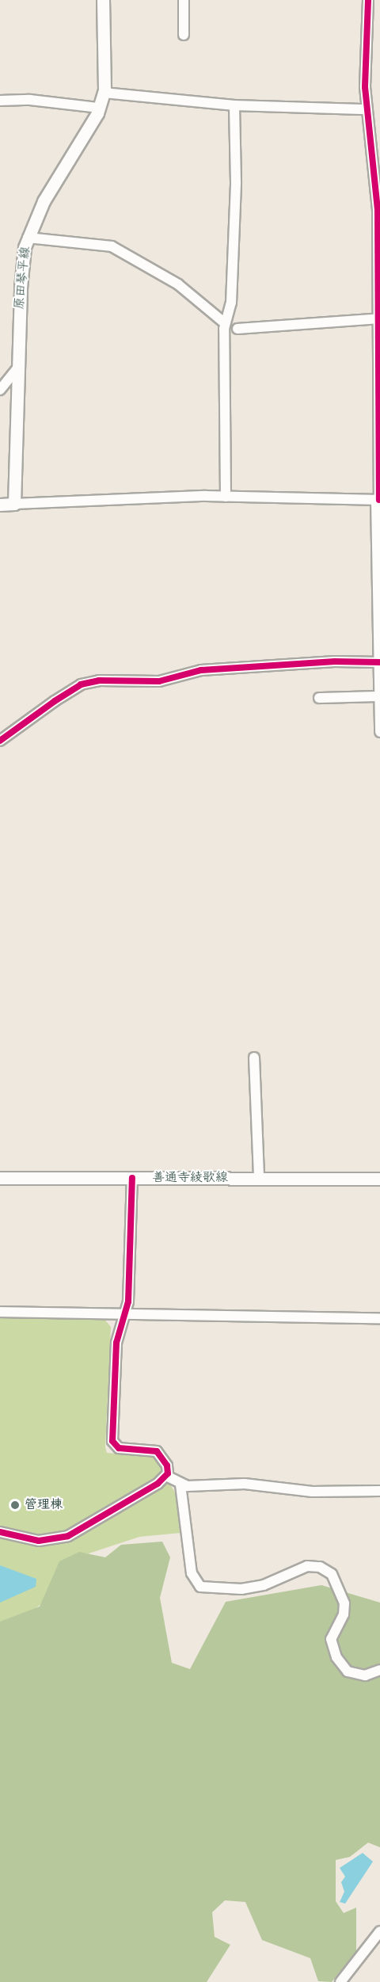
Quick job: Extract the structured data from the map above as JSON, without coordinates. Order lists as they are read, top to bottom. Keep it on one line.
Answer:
{"streets":{"main road":["原田琴平線","善通寺綾歌線"]},"places":["管理棟"]}
